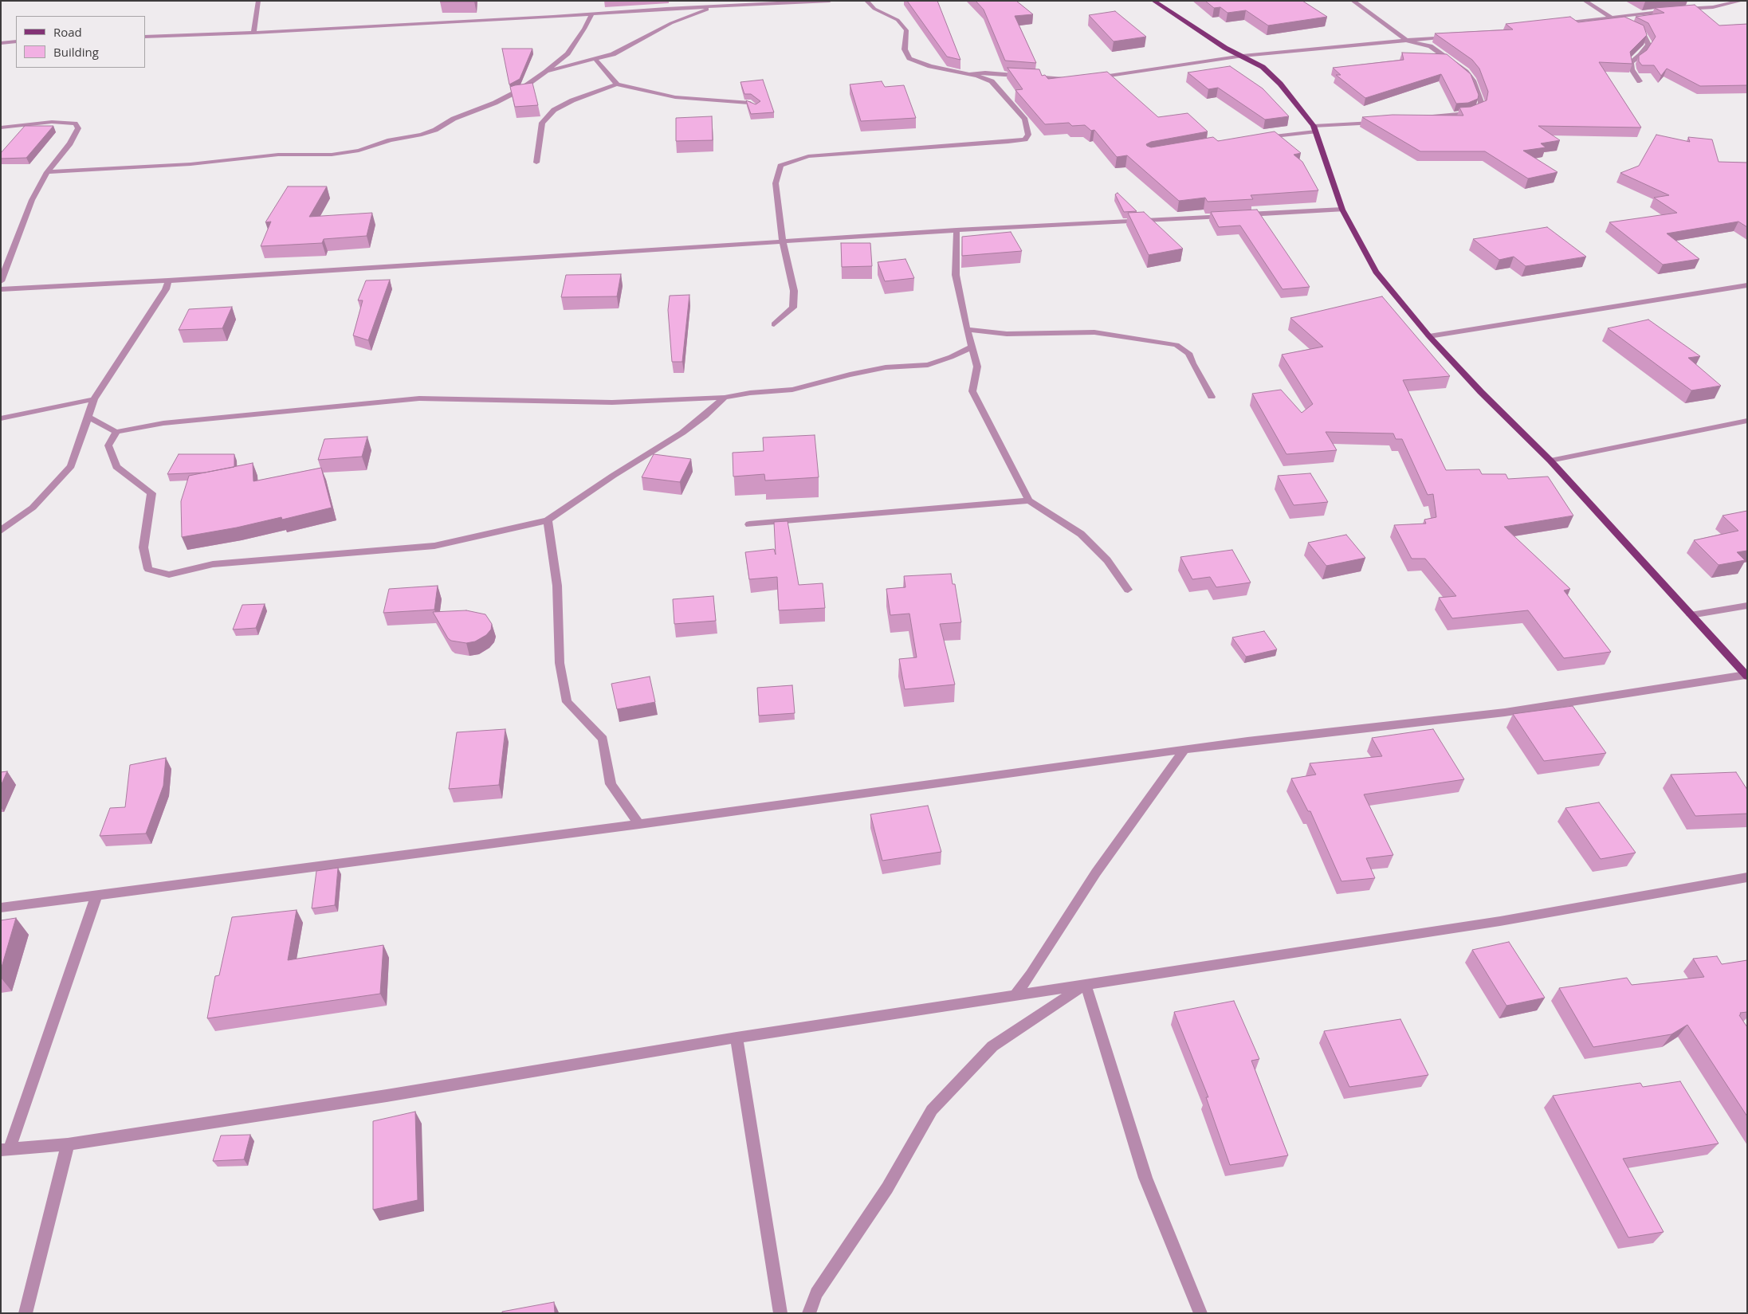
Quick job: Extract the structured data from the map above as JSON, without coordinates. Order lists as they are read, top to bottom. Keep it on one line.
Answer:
{"legend":["Road","Building"]}
